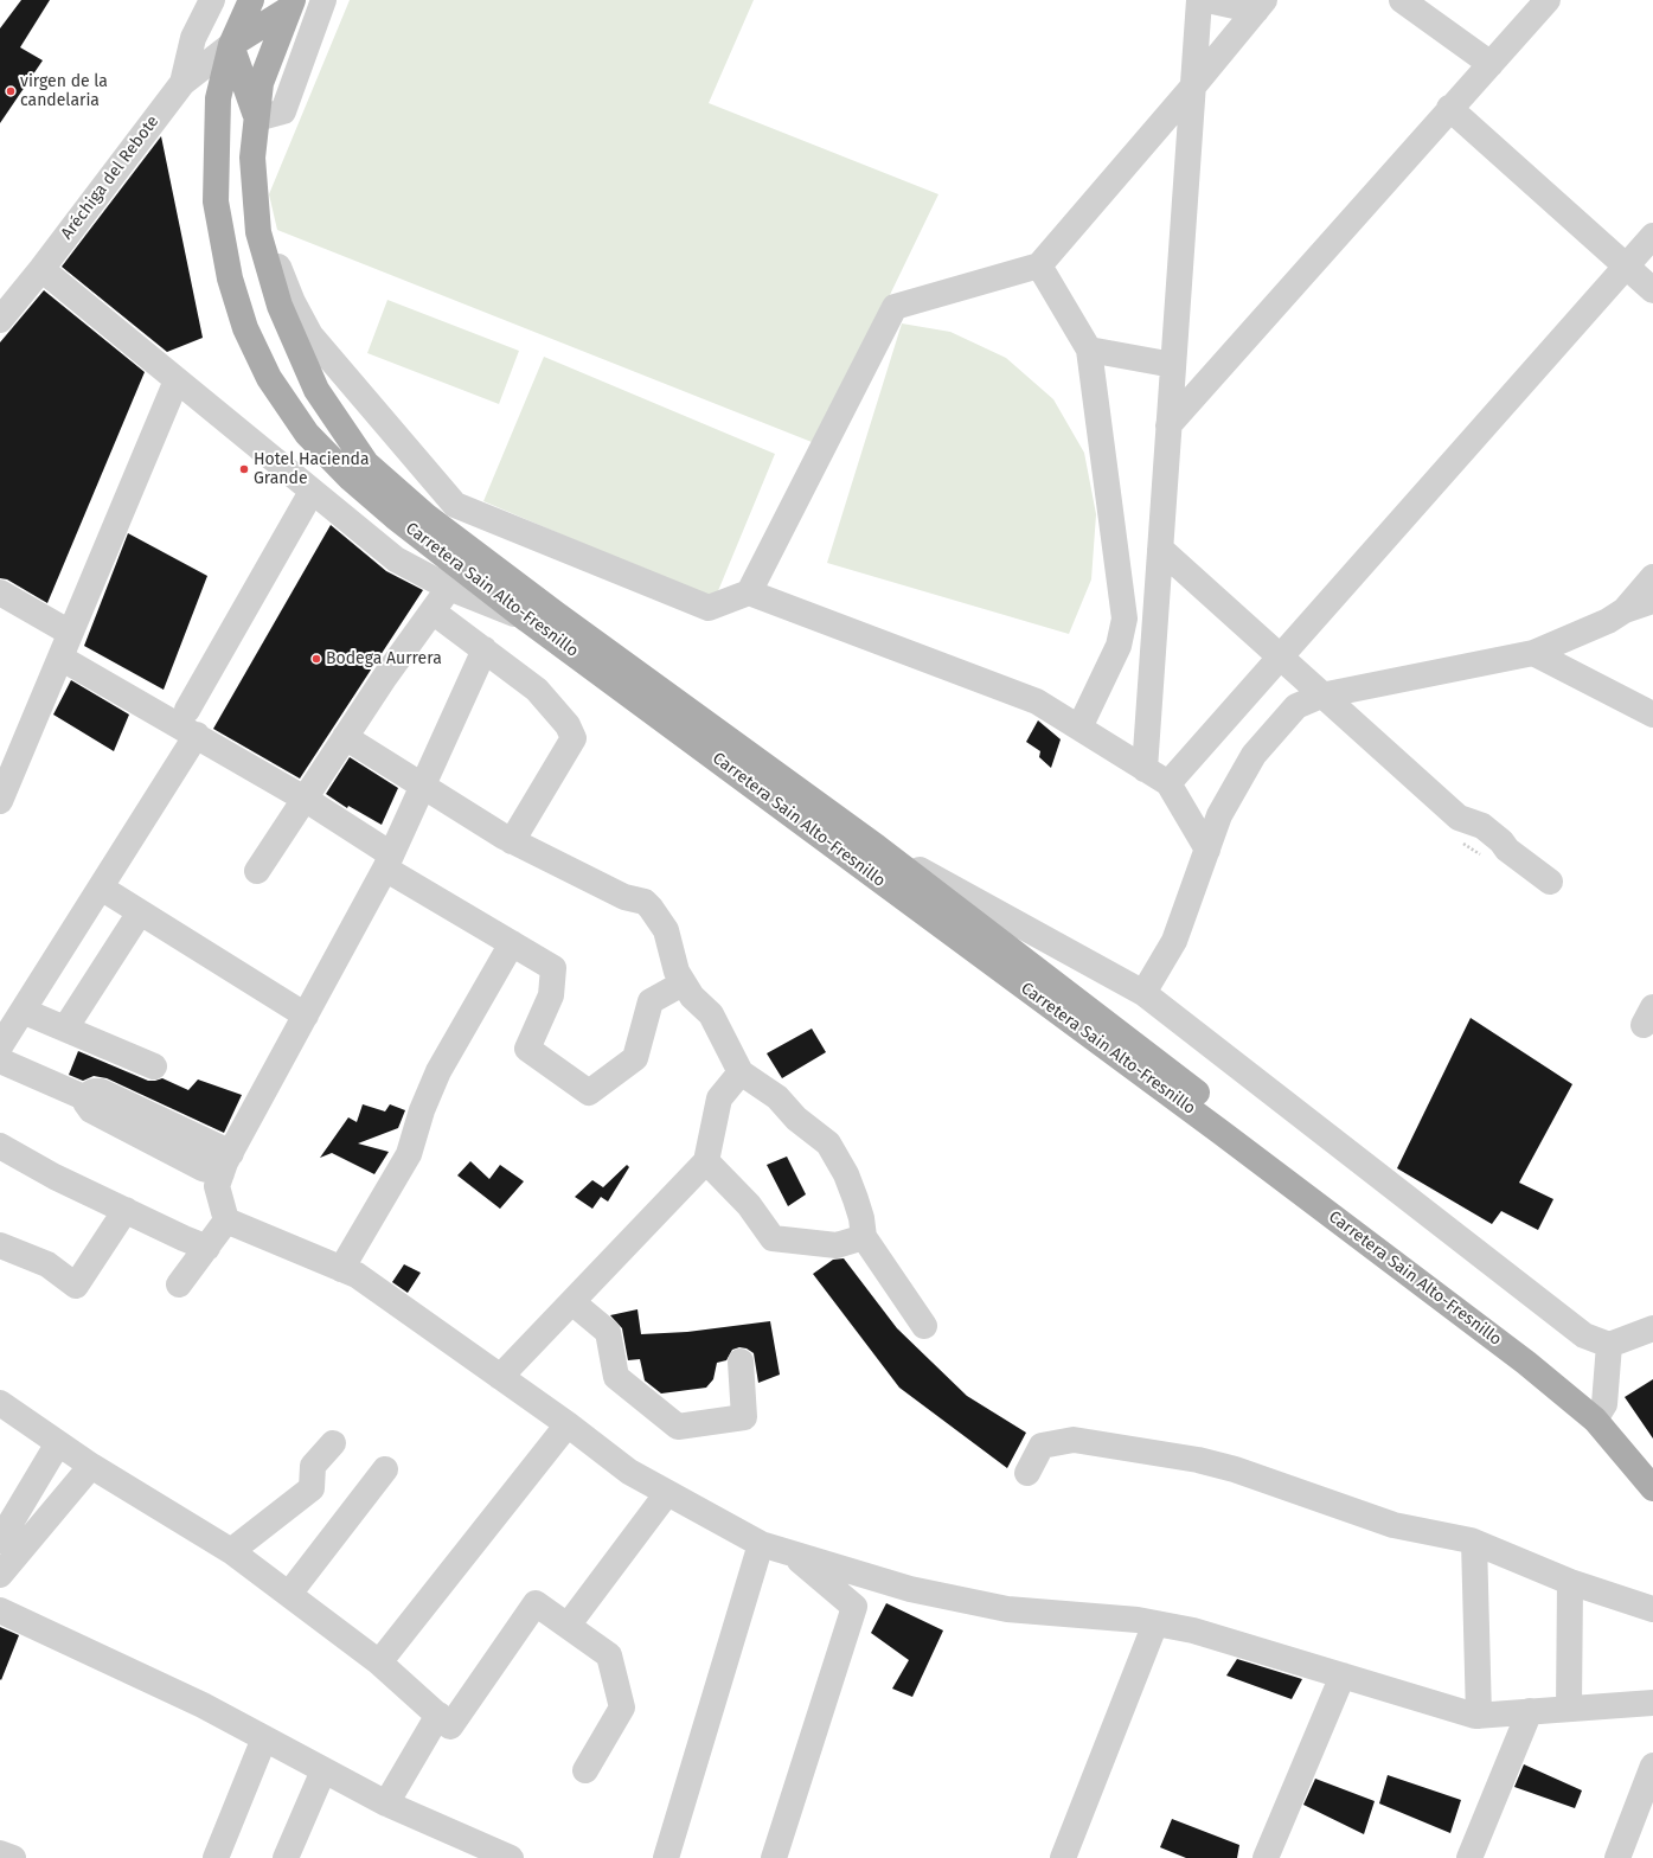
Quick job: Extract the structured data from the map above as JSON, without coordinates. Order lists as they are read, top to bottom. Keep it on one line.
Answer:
{"streets":{"main road":["Carretera Sain Alto-Fresnillo"],"street":["Aréchiga del Rebote"]},"crossings":[["Aréchiga del Rebote","Carretera Sain Alto-Fresnillo"]],"places":["virgen de la candelaria","Hotel Hacienda Grande","Bodega Aurrera"]}
